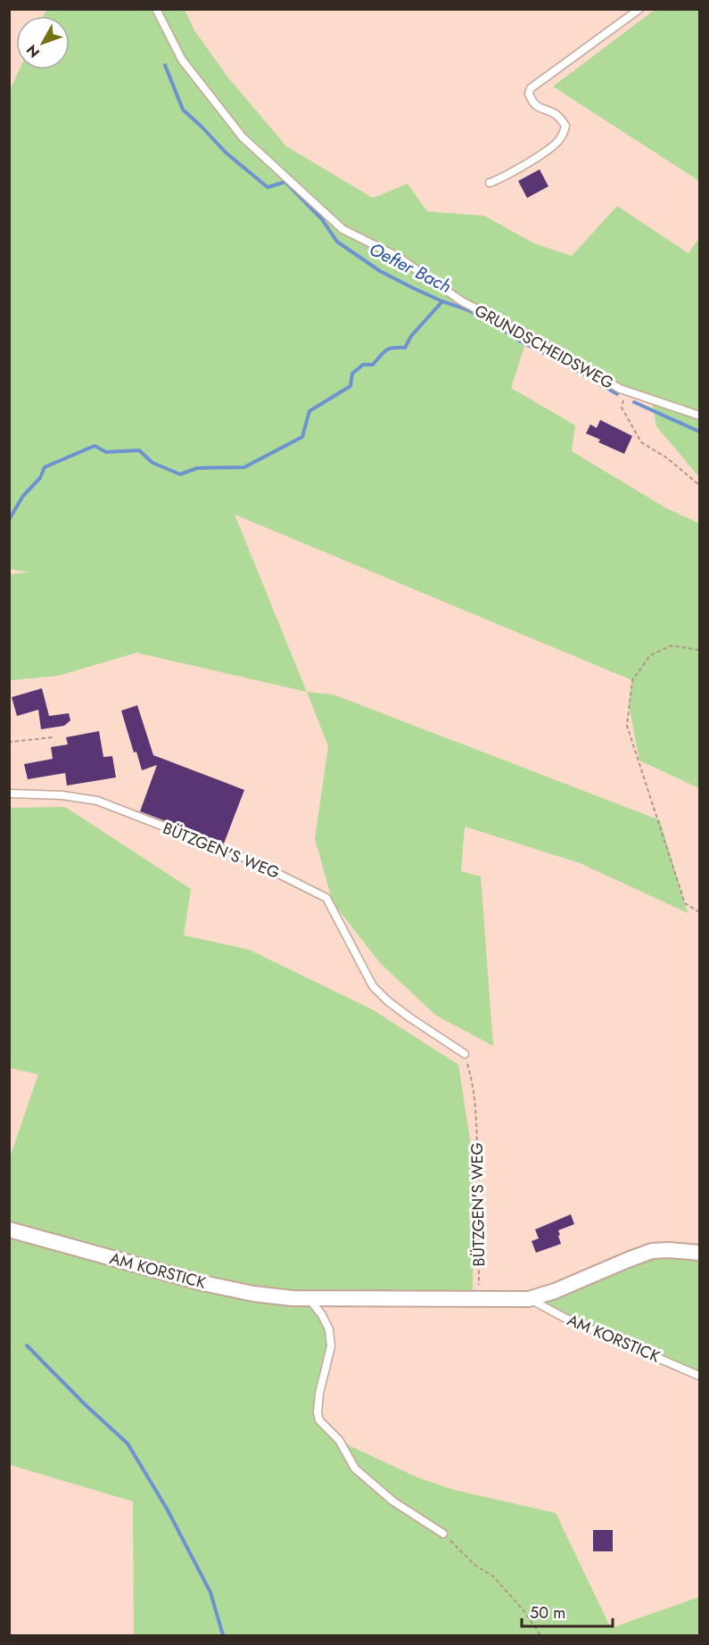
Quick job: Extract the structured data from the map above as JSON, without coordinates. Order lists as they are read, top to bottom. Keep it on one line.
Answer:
{"streets":{"street":["AM KORSTICK"],"lane":["GRUNDSCHEIDSWEG","BÜTZGEN'S WEG"]},"crossings":[["BÜTZGEN'S WEG","AM KORSTICK"]],"water":["Oefter Bach"],"scale_bar":"50 m","north":"bottom left"}
